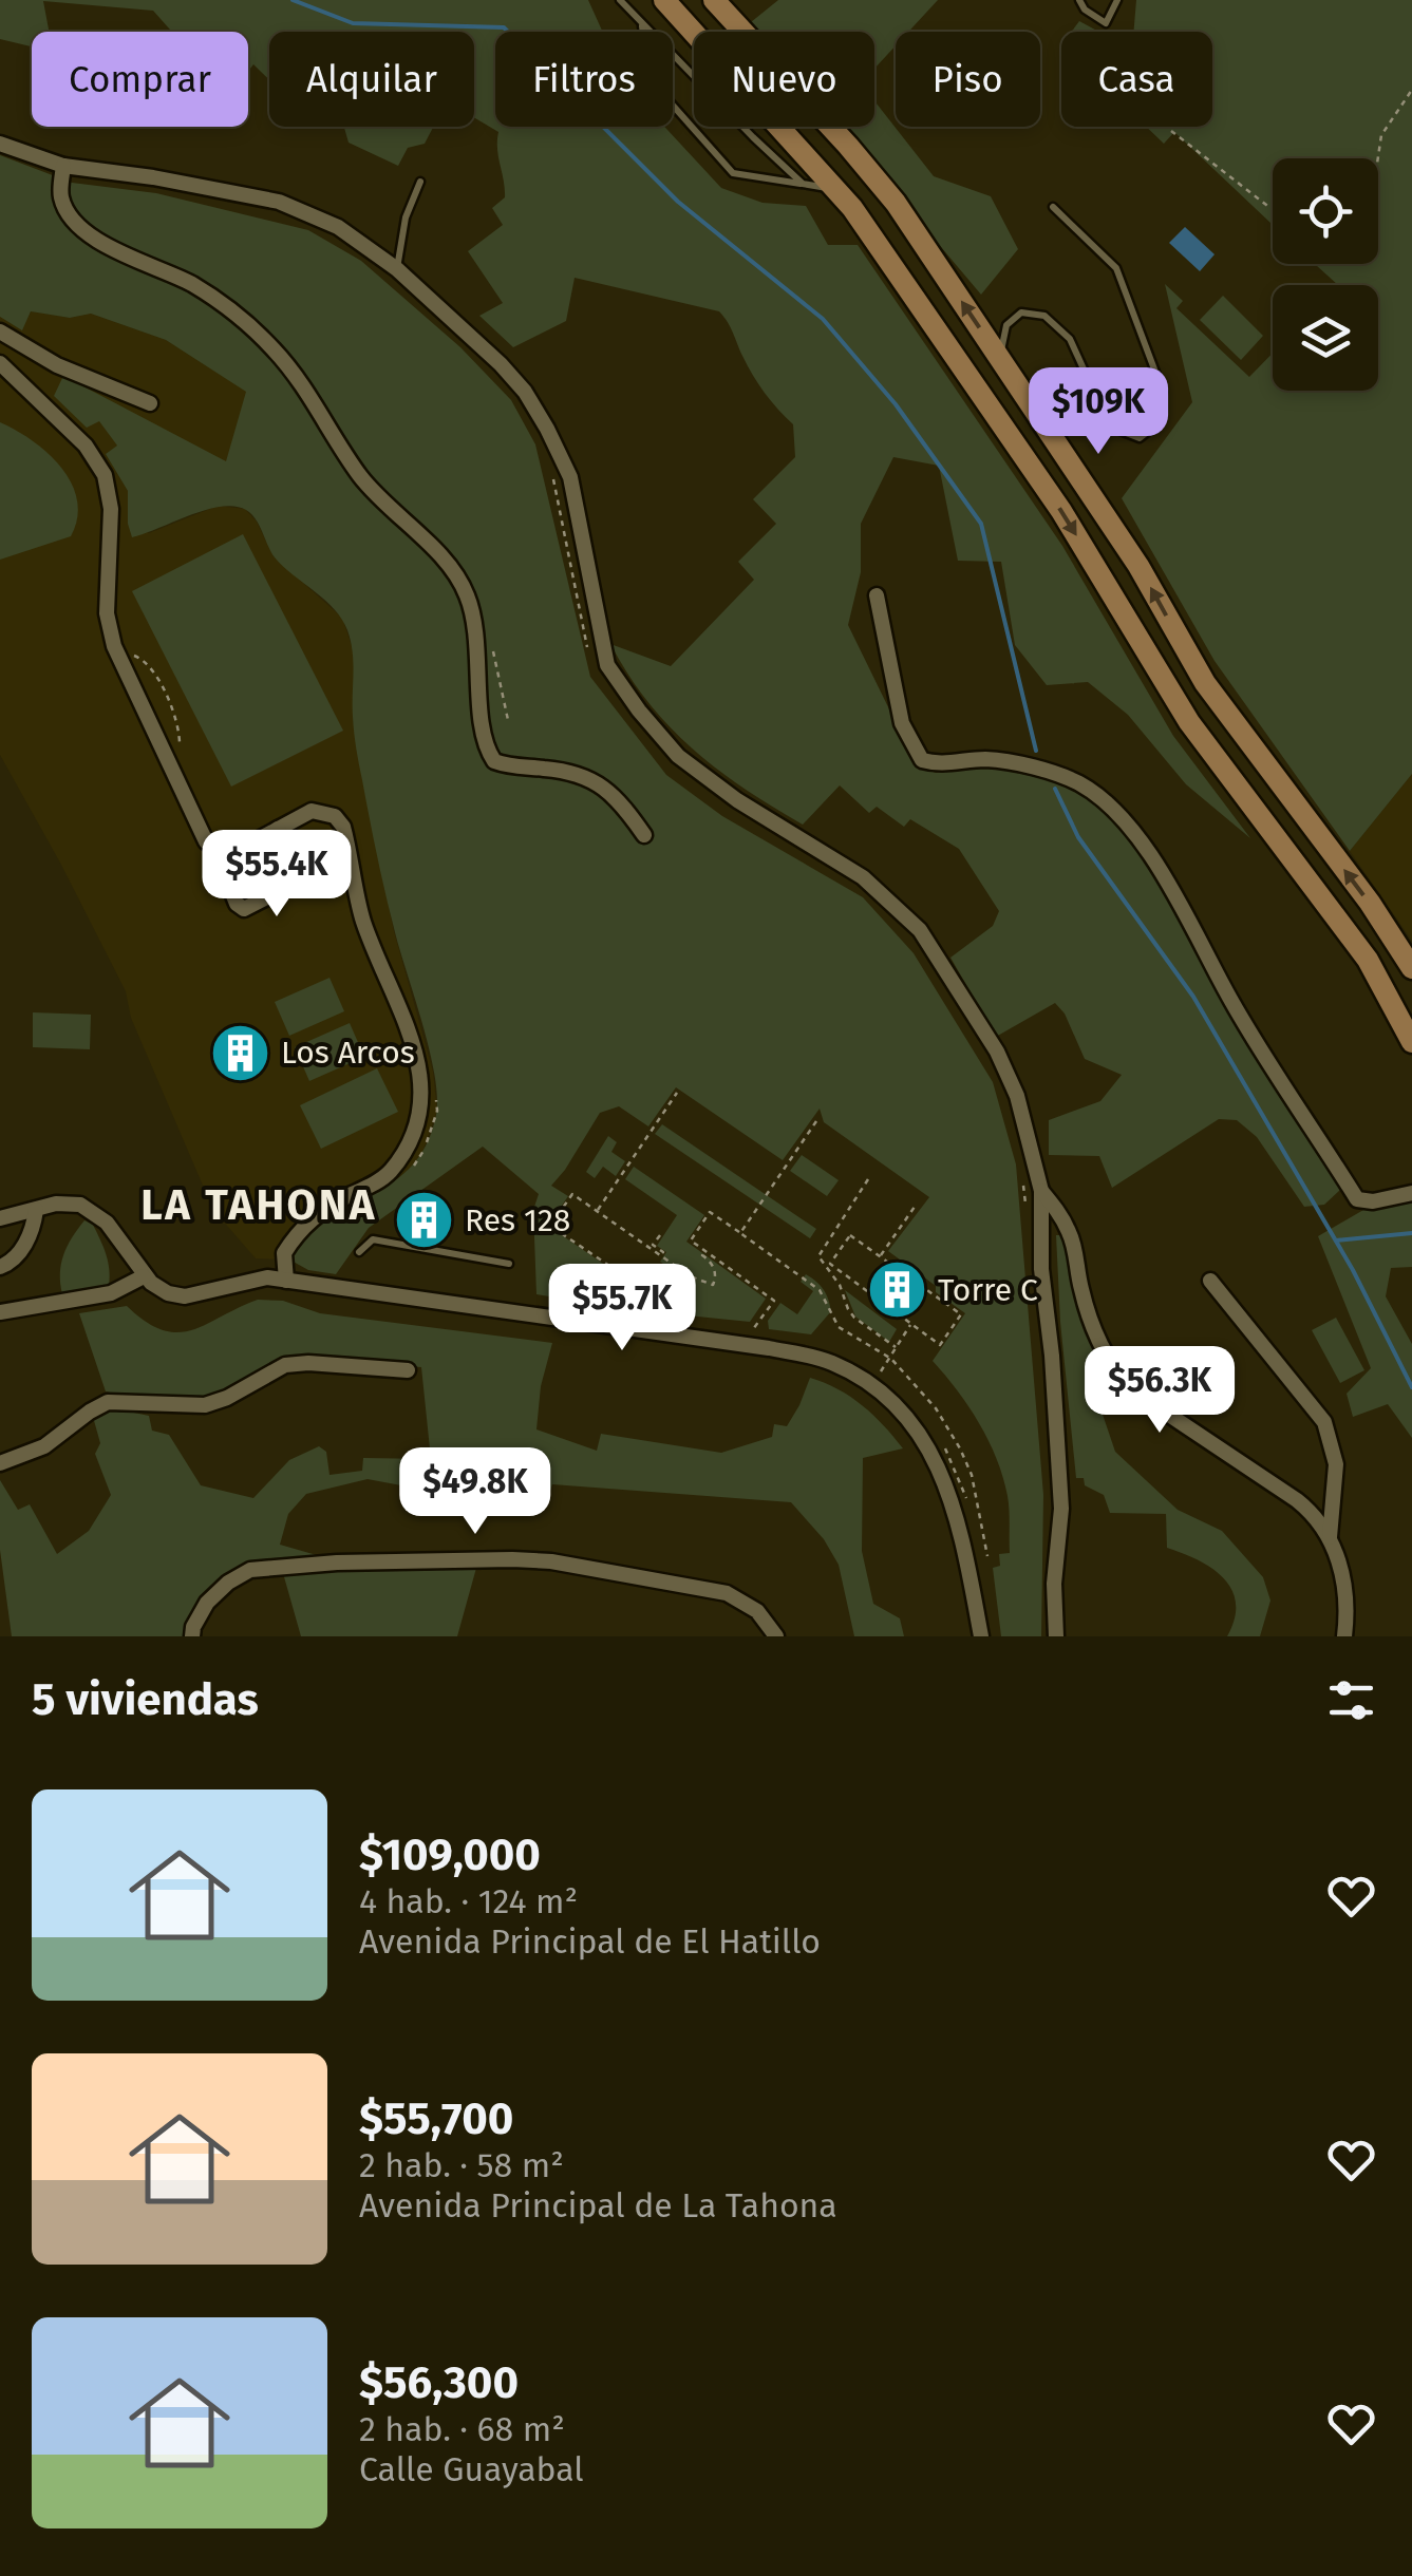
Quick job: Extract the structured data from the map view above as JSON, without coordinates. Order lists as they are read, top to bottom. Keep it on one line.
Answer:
{"districts":["LA TAHONA"],"places":{"building":["Los Arcos","Res 128","Torre C"]},"page":{"chip":["Comprar","Alquilar","Filtros","Nuevo","Piso","Casa"],"price":["$109K","$55.4K","$55.7K","$56.3K","$49.8K"],"heading":"5 viviendas","list":[{"name":"$109,000","note":"4 hab. · 124 m² · Avenida Principal de El Hatillo"},{"name":"$55,700","note":"2 hab. · 58 m² · Avenida Principal de La Tahona"},{"name":"$56,300","note":"2 hab. · 68 m² · Calle Guayabal"}]}}
